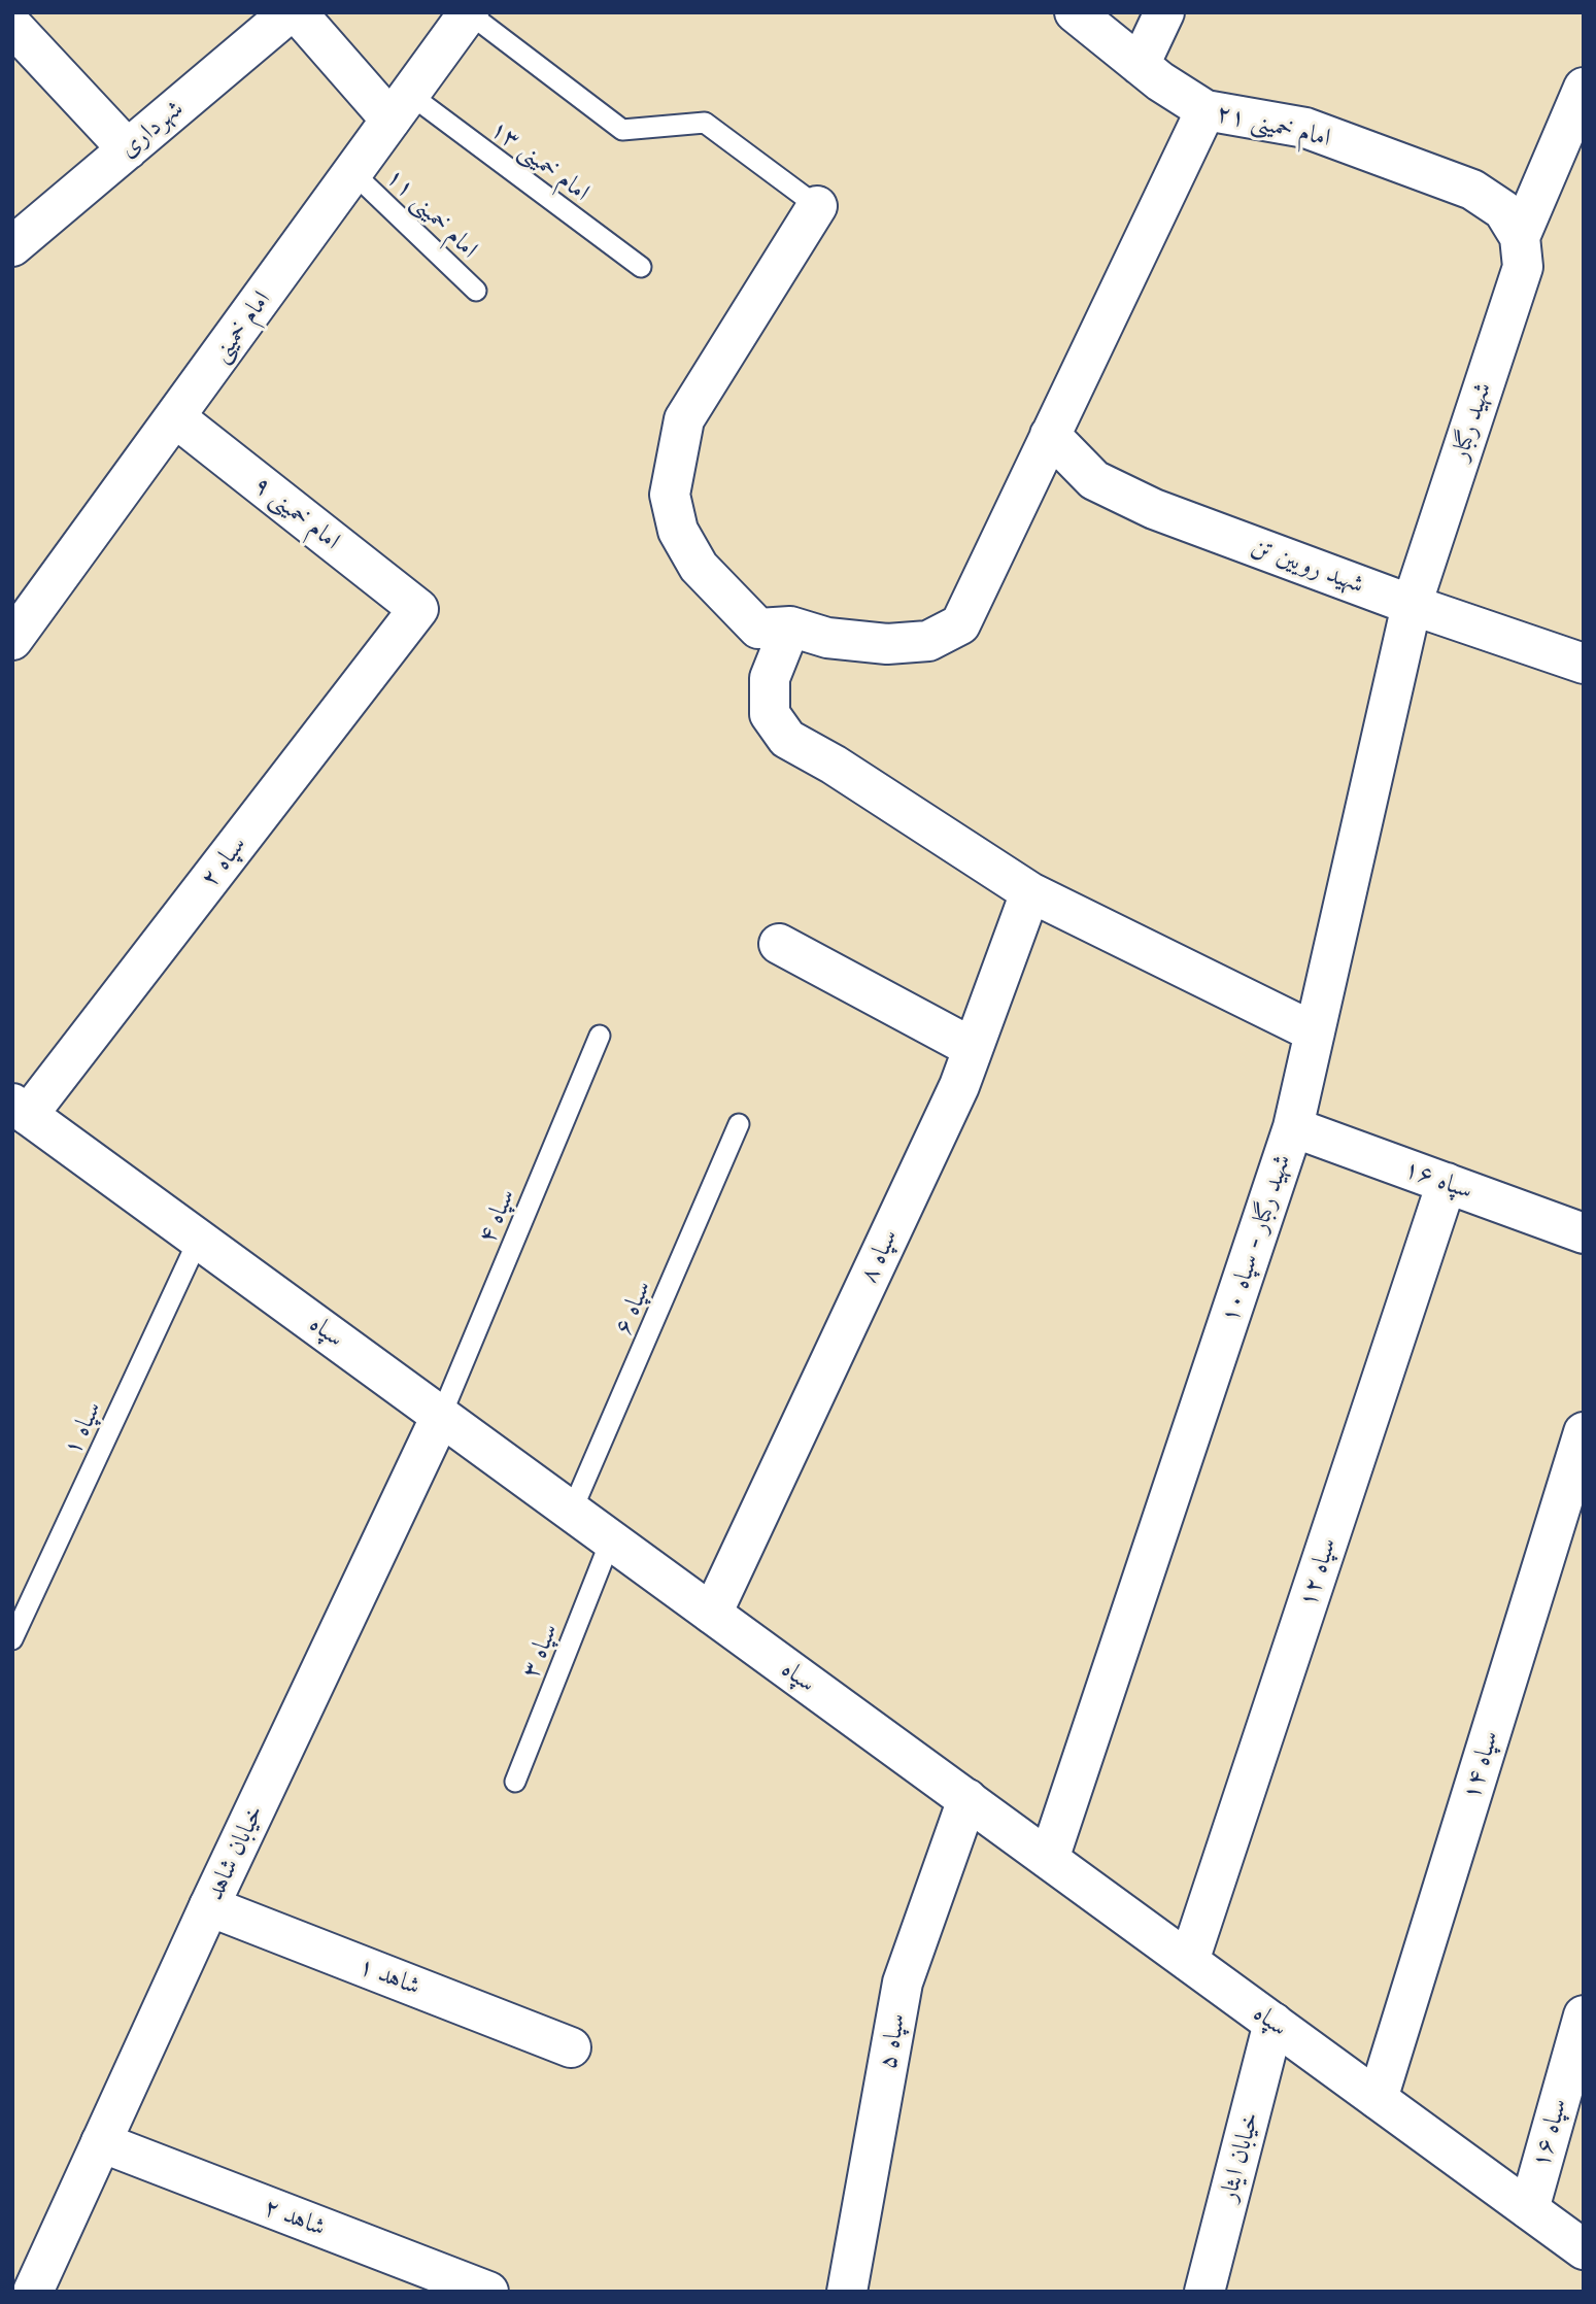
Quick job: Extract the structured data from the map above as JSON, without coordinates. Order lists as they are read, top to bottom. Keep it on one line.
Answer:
{"streets":{"street":["امام خمینی ۲۱","شهرداری","امام خمینی","شهید رگبار","امام خمینی ۹","شهید رویین تن","سپاه ۲","سپاه ۱۶","شهید رگبار - سپاه ۱۰","سپاه ۸","سپاه","سپاه ۱۲","سپاه ۱۴","خیابان شاهد","شاهد ۱","سپاه ۵","خیابان ایثار","شاهد ۲"],"lane":["امام خمینی ۱۳","امام خمینی ۱۱","سپاه ۴","سپاه ۶","سپاه ۱","سپاه ۳"]},"crossings":[["امام خمینی ۲۱","شهید رگبار"],["امام خمینی ۱۳","امام خمینی"],["امام خمینی ۱۱","امام خمینی"],["امام خمینی","امام خمینی ۹"],["شهید رگبار","شهید رویین تن"],["شهید رگبار","شهید رگبار - سپاه ۱۰"],["امام خمینی ۹","سپاه ۲"],["شهید رویین تن","شهید رگبار - سپاه ۱۰"],["سپاه ۲","سپاه"],["سپاه ۱۶","شهید رگبار - سپاه ۱۰"],["سپاه ۱۶","سپاه"],["سپاه ۱۶","سپاه ۱۲"],["سپاه ۴","سپاه"],["سپاه ۴","خیابان شاهد"],["شهید رگبار - سپاه ۱۰","سپاه"],["سپاه ۸","سپاه"],["سپاه ۶","سپاه"],["سپاه","سپاه ۱"],["سپاه","سپاه ۱۲"],["سپاه","سپاه ۳"],["سپاه","سپاه ۱۴"],["سپاه","خیابان شاهد"],["سپاه","سپاه ۵"],["سپاه","خیابان ایثار"],["خیابان شاهد","شاهد ۱"],["خیابان شاهد","شاهد ۲"]]}
